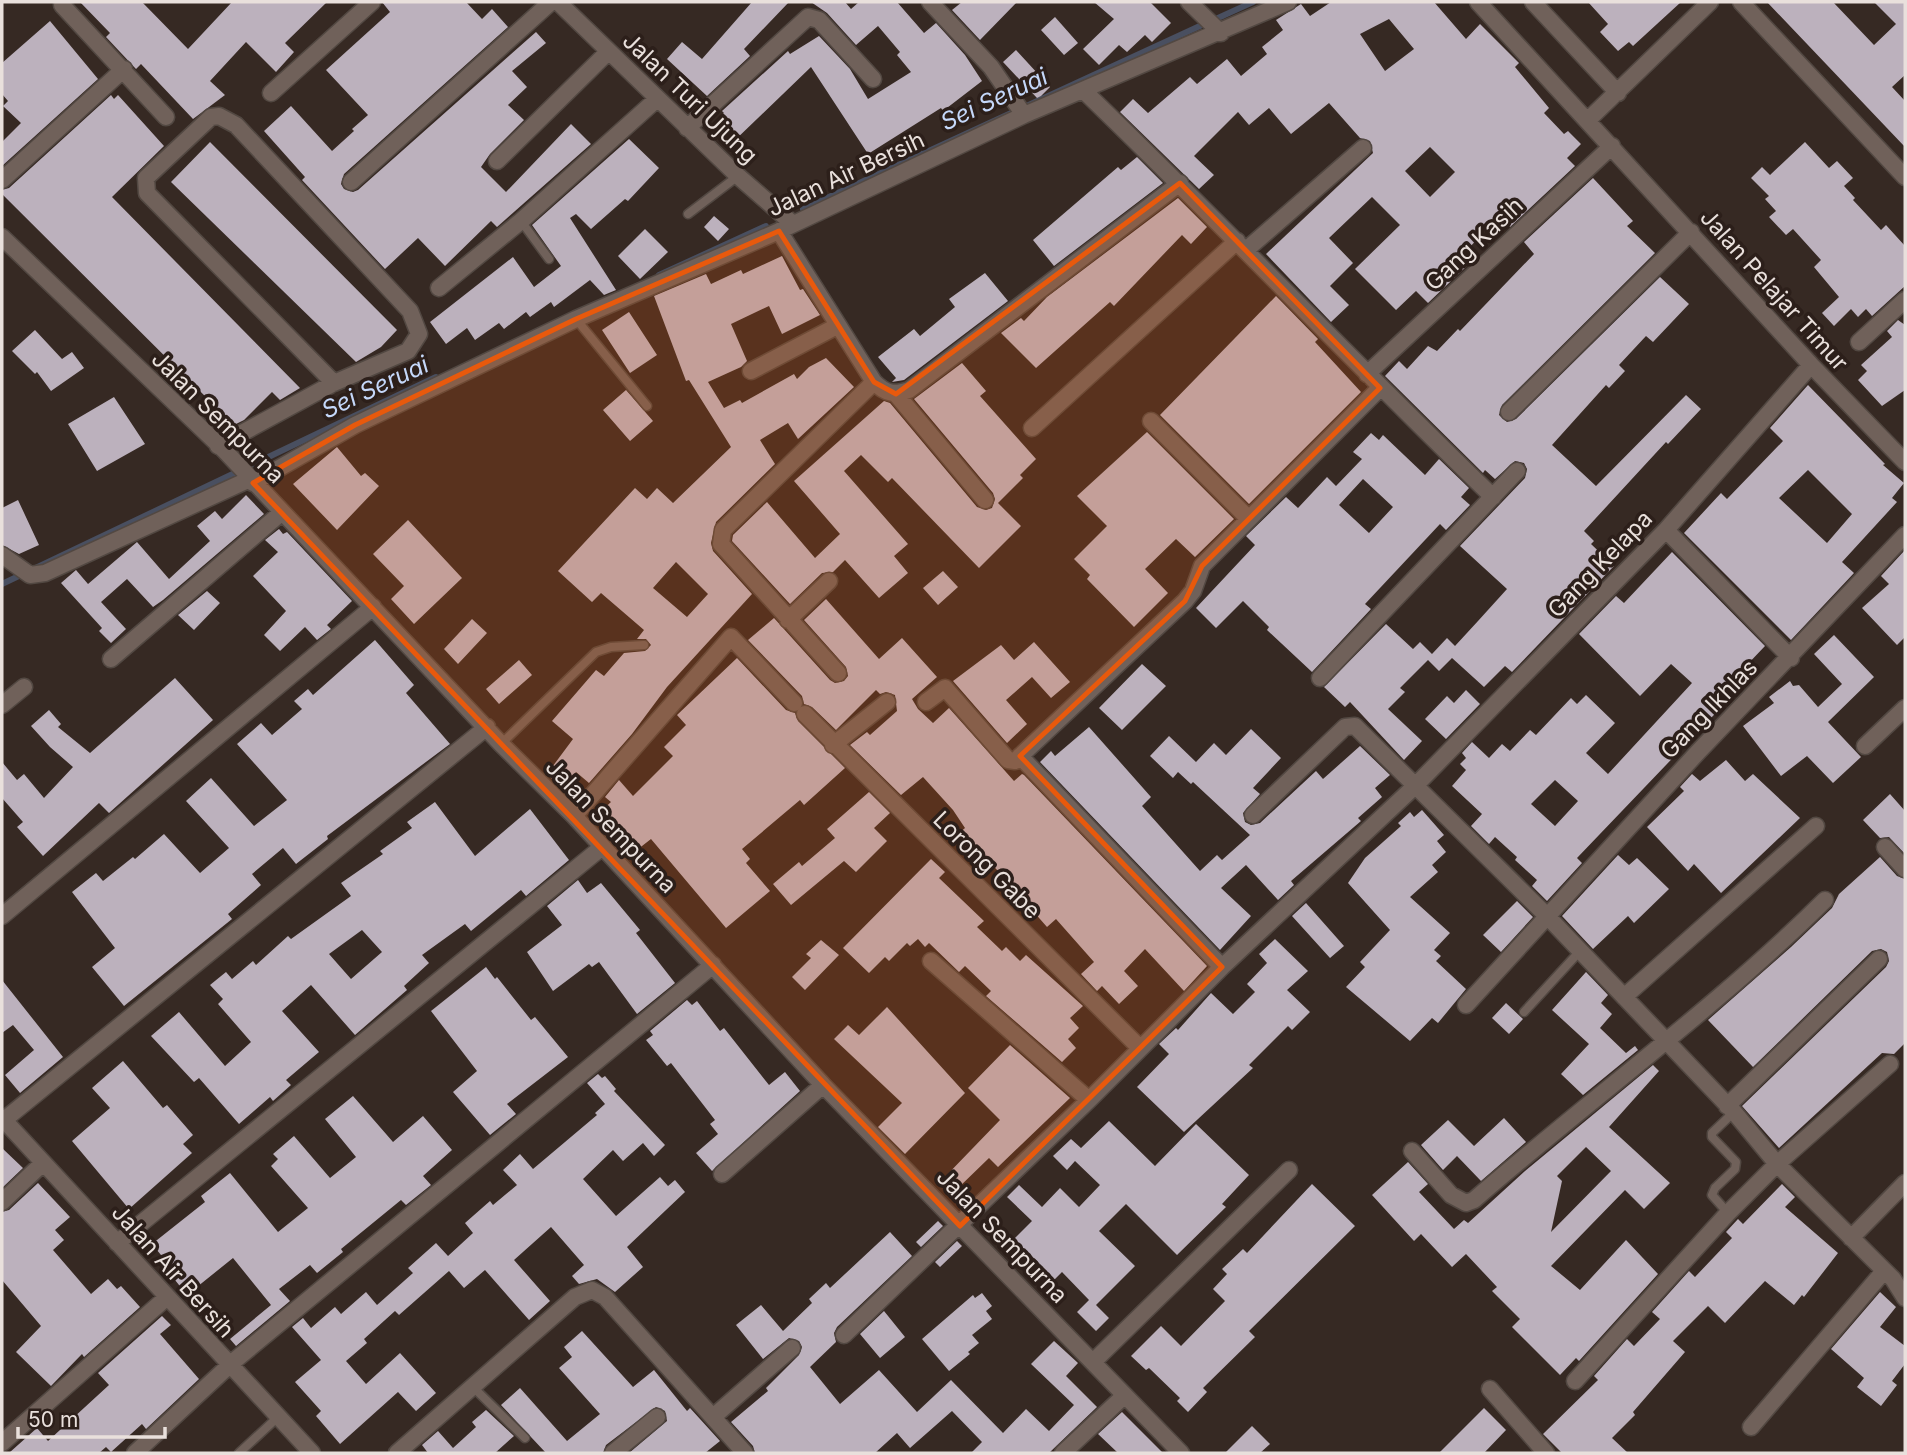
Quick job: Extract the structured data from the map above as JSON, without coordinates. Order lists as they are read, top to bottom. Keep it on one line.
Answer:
{"streets":{"street":["Jalan Turi Ujung","Jalan Air Bersih","Gang Kasih","Jalan Pelajar Timur","Jalan Sempurna","Gang Kelapa","Gang Ikhlas","Lorong Gabe"]},"crossings":[["Jalan Turi Ujung","Jalan Air Bersih"],["Jalan Air Bersih","Jalan Sempurna"],["Gang Kasih","Jalan Pelajar Timur"],["Jalan Pelajar Timur","Gang Kelapa"],["Jalan Sempurna","Gang Kelapa"],["Jalan Sempurna","Lorong Gabe"],["Gang Kelapa","Lorong Gabe"]],"water":["Sei Seruai"],"scale_bar":"50 m"}
